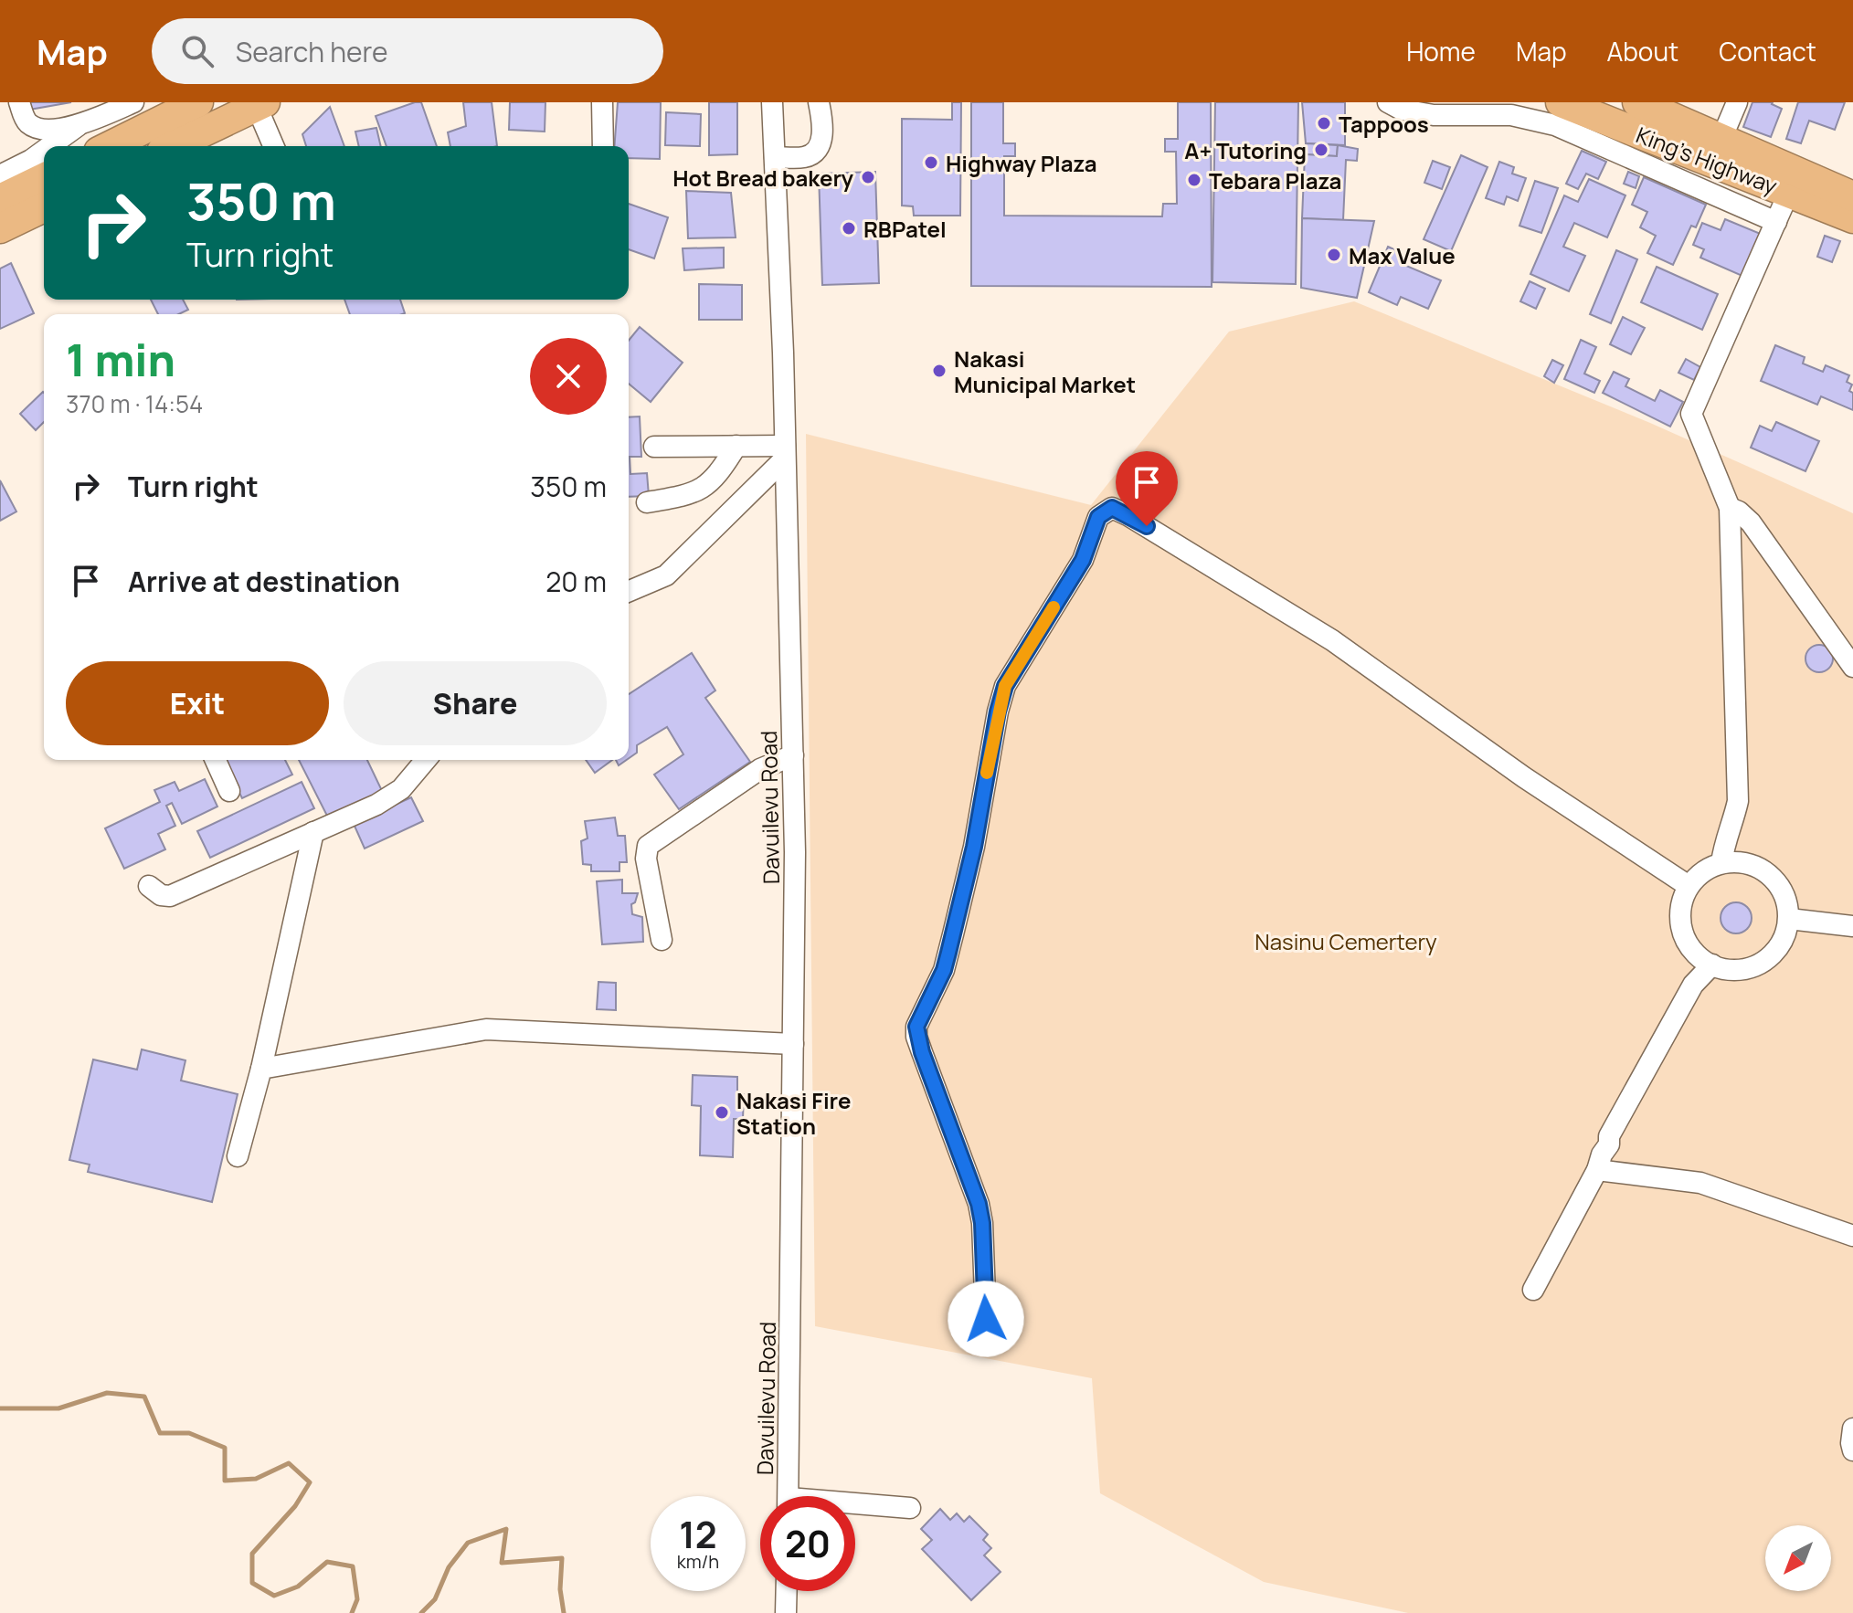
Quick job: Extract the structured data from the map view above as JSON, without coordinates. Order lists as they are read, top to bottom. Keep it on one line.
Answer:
{"streets":{"highway":["King's Highway"],"street":["Davuilevu Road"]},"parks":["Nasinu Cemertery"],"places":["Tappoos","A+ Tutoring","Highway Plaza","Hot Bread bakery","Tebara Plaza","RBPatel","Max Value","Nakasi Municipal Market","Nakasi Fire Station"],"north":"bottom left","page":{"header":"Map","search":"Search here","nav":["Home","Map","About","Contact"],"turn":["350 m","Turn right"],"heading":["1 min","370 m · 14:54"],"list":[{"name":"Turn right","value":"350 m"},{"name":"Arrive at destination","value":"20 m"}],"buttons":["Exit","Share"],"speed":"12 km/h","limit":"20"}}
